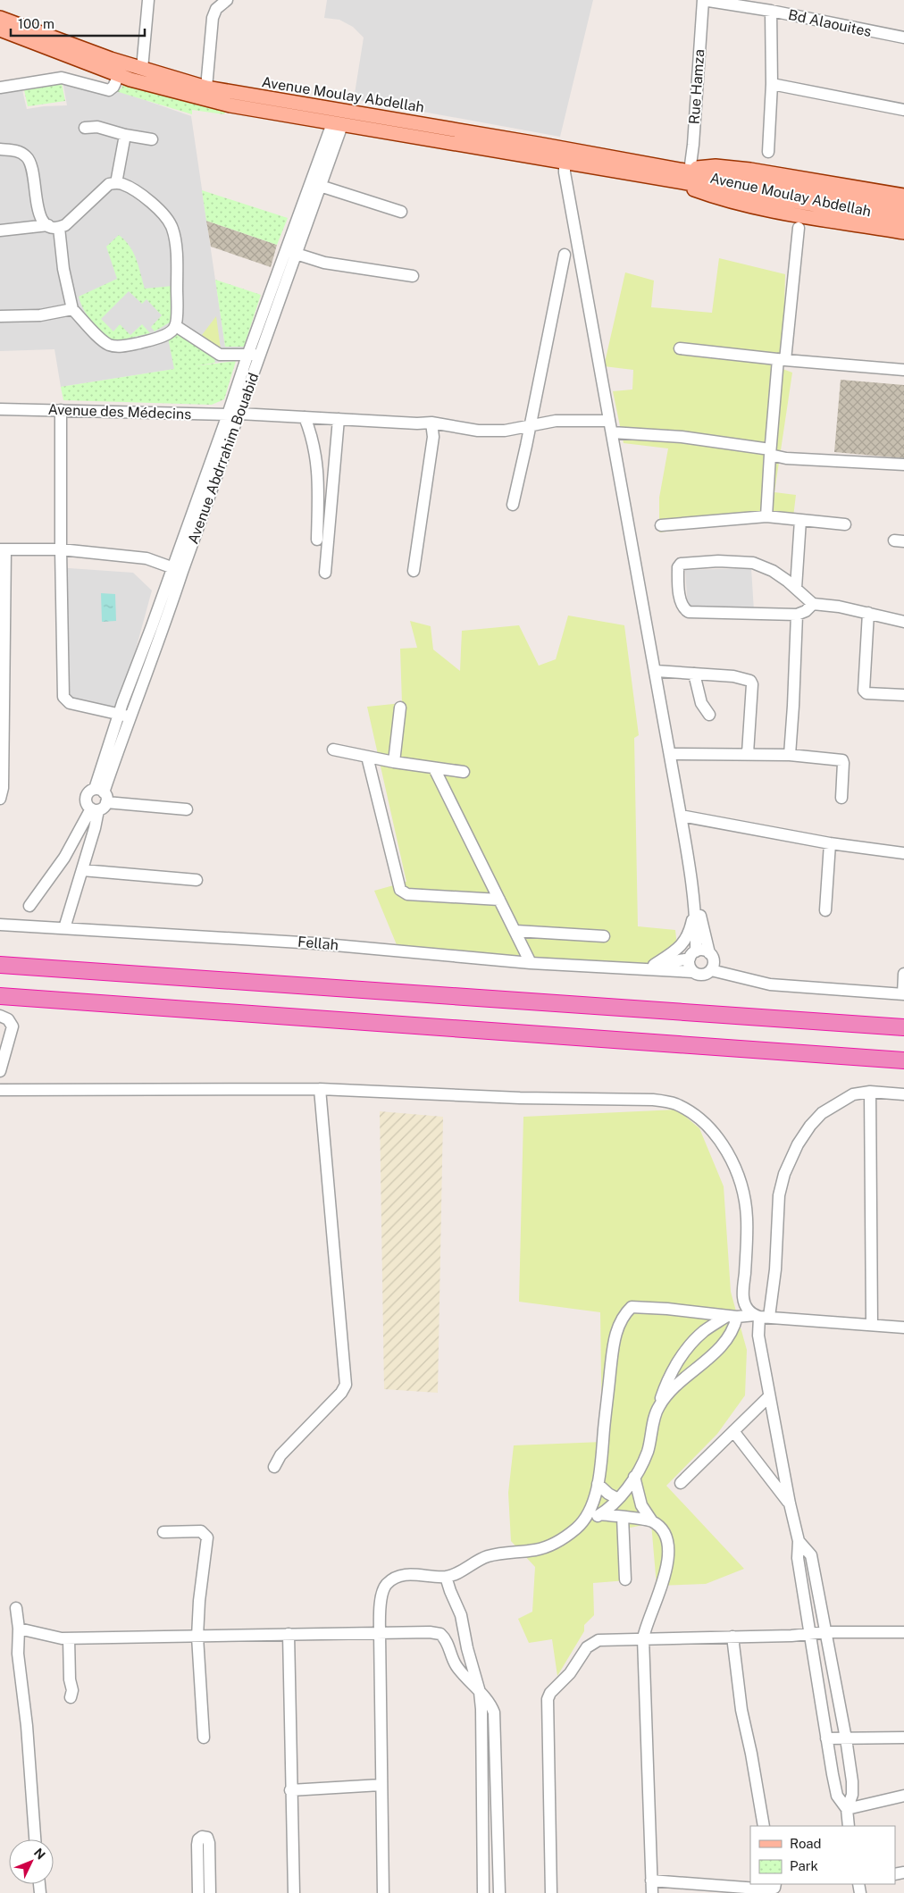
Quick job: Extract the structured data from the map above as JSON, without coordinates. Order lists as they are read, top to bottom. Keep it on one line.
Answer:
{"streets":{"main road":["Avenue Moulay Abdellah"],"street":["Bd Alaouites","Rue Hamza","Avenue des Médecins","Avenue Abdrrahim Bouabid","Fellah"]},"crossings":[["Bd Alaouites","Rue Hamza"],["Rue Hamza","Avenue Moulay Abdellah"],["Avenue Moulay Abdellah","Avenue Abdrrahim Bouabid"],["Avenue des Médecins","Avenue Abdrrahim Bouabid"]],"legend":["Road","Park"],"scale_bar":"100 m","north":"top right"}
